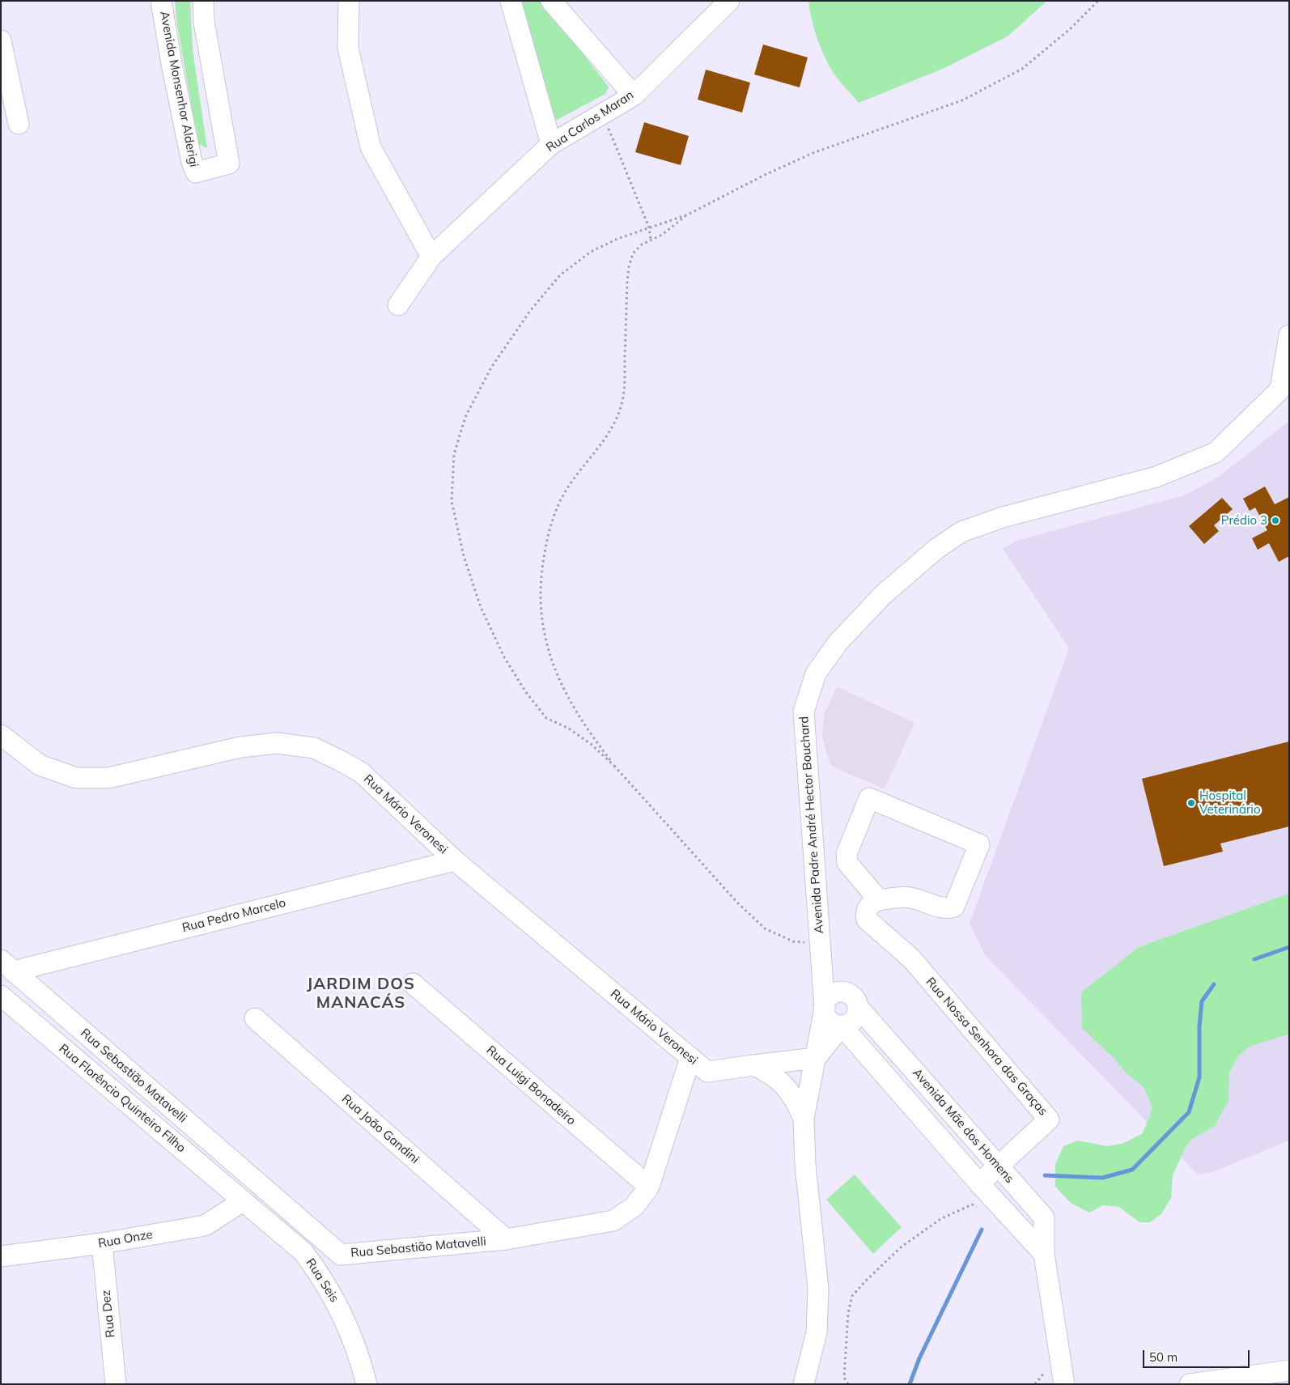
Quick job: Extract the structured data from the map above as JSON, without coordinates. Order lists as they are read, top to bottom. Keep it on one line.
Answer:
{"streets":{"street":["Avenida Monsenhor Alderigi","Rua Carlos Maran","Rua Mário Veronesi","Avenida Padre André Hector Bouchard","Rua Pedro Marcelo","Rua Nossa Senhora das Graças","Rua Sebastião Matavelli","Rua Luigi Bonadeiro","Rua Florêncio Quinteiro Filho","Avenida Mãe dos Homens","Rua João Gandini","Rua Onze","Rua Seis","Rua Dez"]},"crossings":[["Rua Mário Veronesi","Rua Pedro Marcelo"],["Rua Mário Veronesi","Rua Sebastião Matavelli"],["Avenida Padre André Hector Bouchard","Avenida Mãe dos Homens"],["Rua Pedro Marcelo","Rua Sebastião Matavelli"],["Rua Nossa Senhora das Graças","Avenida Mãe dos Homens"],["Rua Sebastião Matavelli","Rua Luigi Bonadeiro"],["Rua Sebastião Matavelli","Rua João Gandini"],["Rua Florêncio Quinteiro Filho","Rua Onze"],["Rua Florêncio Quinteiro Filho","Rua Seis"],["Rua Onze","Rua Seis"],["Rua Onze","Rua Dez"]],"districts":["JARDIM DOS MANACÁS"],"places":["Prédio 3","Hospital Veterinário"],"scale_bar":"50 m"}
